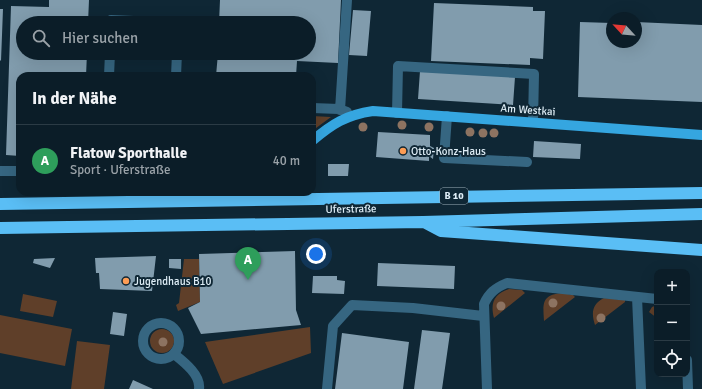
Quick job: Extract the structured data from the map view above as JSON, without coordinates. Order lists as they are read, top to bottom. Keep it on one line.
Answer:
{"streets":{"highway":["B 10","Uferstraße"],"main road":["Am Westkai"]},"crossings":[["B 10","Uferstraße"]],"places":["Otto-Konz-Haus","Jugendhaus B10"],"north":"top left","page":{"search":"Hier suchen","heading":"In der Nähe","list":[{"mark":"A","name":"Flatow Sporthalle","note":"Sport · Uferstraße","value":"40 m"}],"pins":"A","map_buttons":["+","−"]}}
